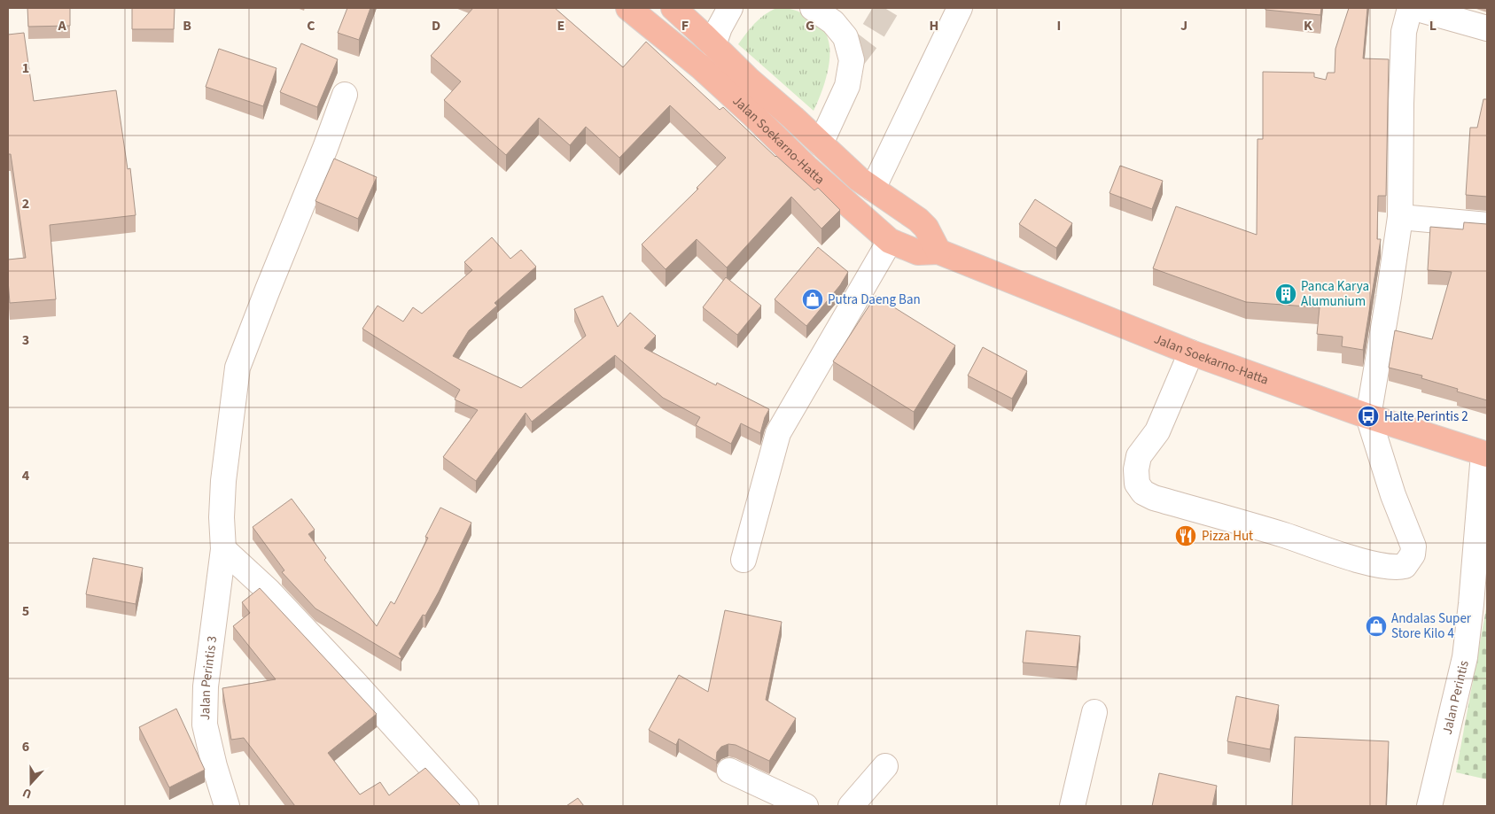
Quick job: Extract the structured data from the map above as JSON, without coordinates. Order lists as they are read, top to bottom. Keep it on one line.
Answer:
{"streets":{"highway":["Jalan Soekarno-Hatta"],"street":["Jalan Perintis 3","Jalan Perintis"]},"crossings":[["Jalan Soekarno-Hatta","Jalan Perintis"]],"places":{"building":["Panca Karya Alumunium"],"shop":["Putra Daeng Ban","Andalas Super Store Kilo 4"],"bus stop":["Halte Perintis 2"],"restaurant":["Pizza Hut"]},"north":"bottom","grid":{"columns":["A","B","C","D","E","F","G","H","I","J","K","L"],"rows":["1","2","3","4","5","6"]}}
